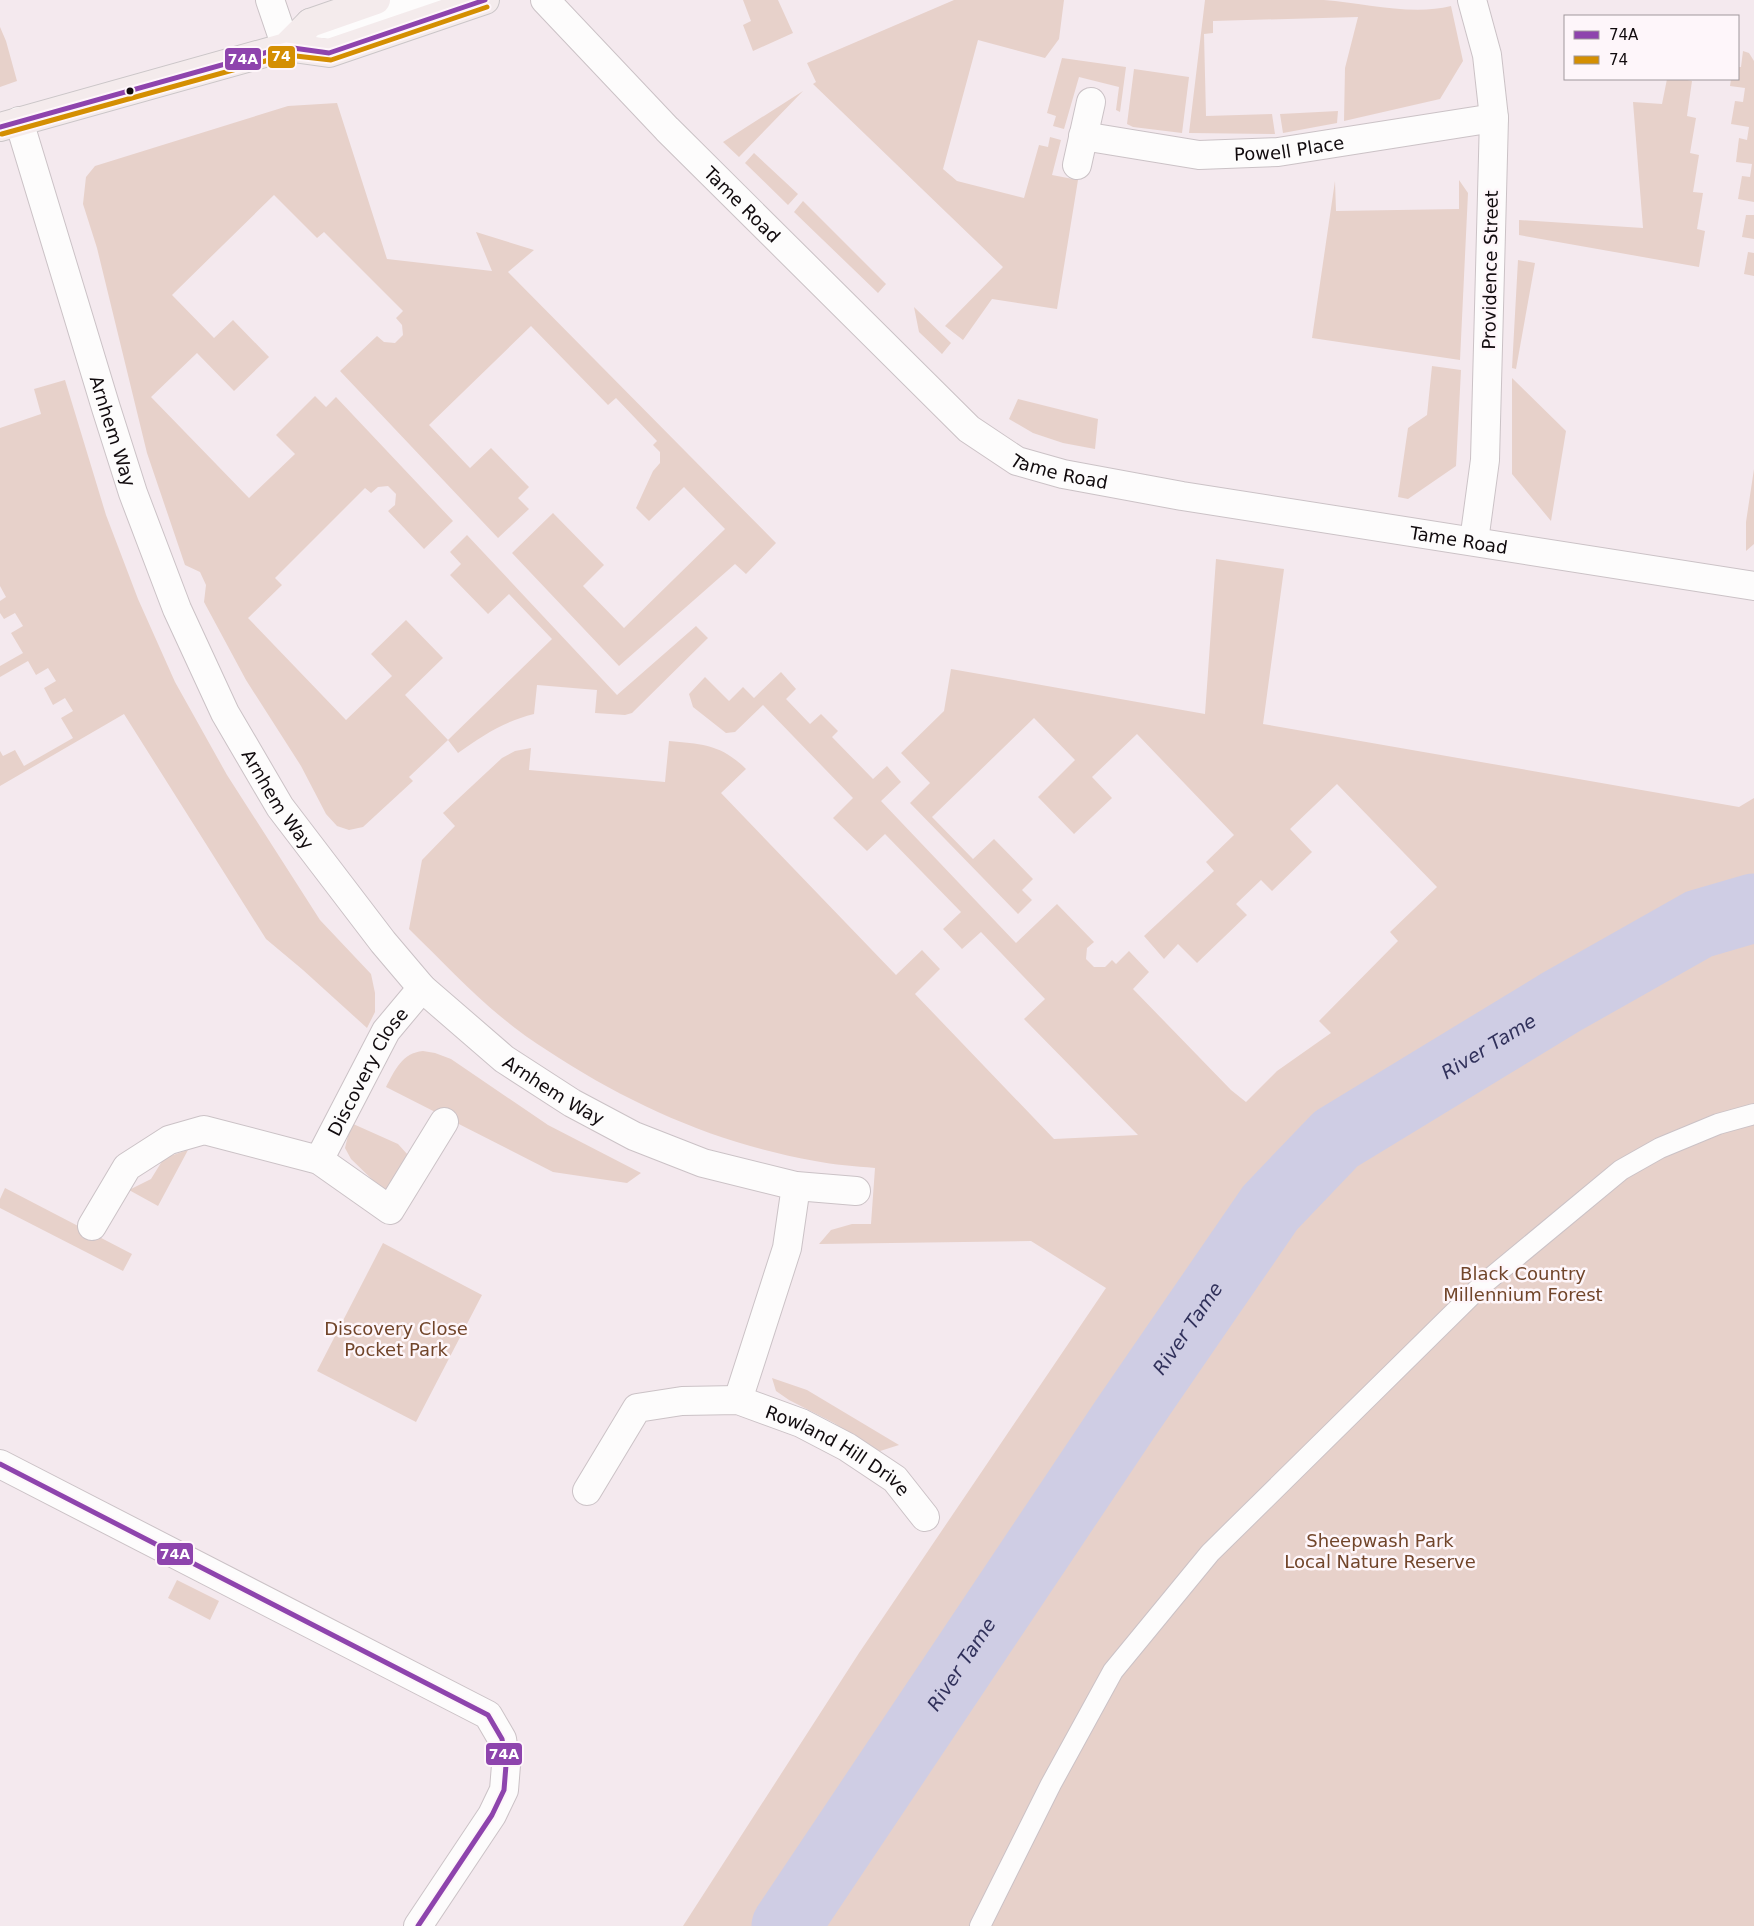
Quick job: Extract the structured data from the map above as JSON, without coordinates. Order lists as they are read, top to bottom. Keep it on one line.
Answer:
{"streets":{"street":["Powell Place","Tame Road","Providence Street","Arnhem Way","Discovery Close","Rowland Hill Drive"]},"crossings":[["Powell Place","Providence Street"],["Tame Road","Providence Street"],["Arnhem Way","Discovery Close"]],"water":["River Tame"],"parks":["Black Country Millennium Forest","Discovery Close Pocket Park","Sheepwash Park Local Nature Reserve"],"lines":["transit line 74A","transit line 74"],"legend":["74A","74"]}
